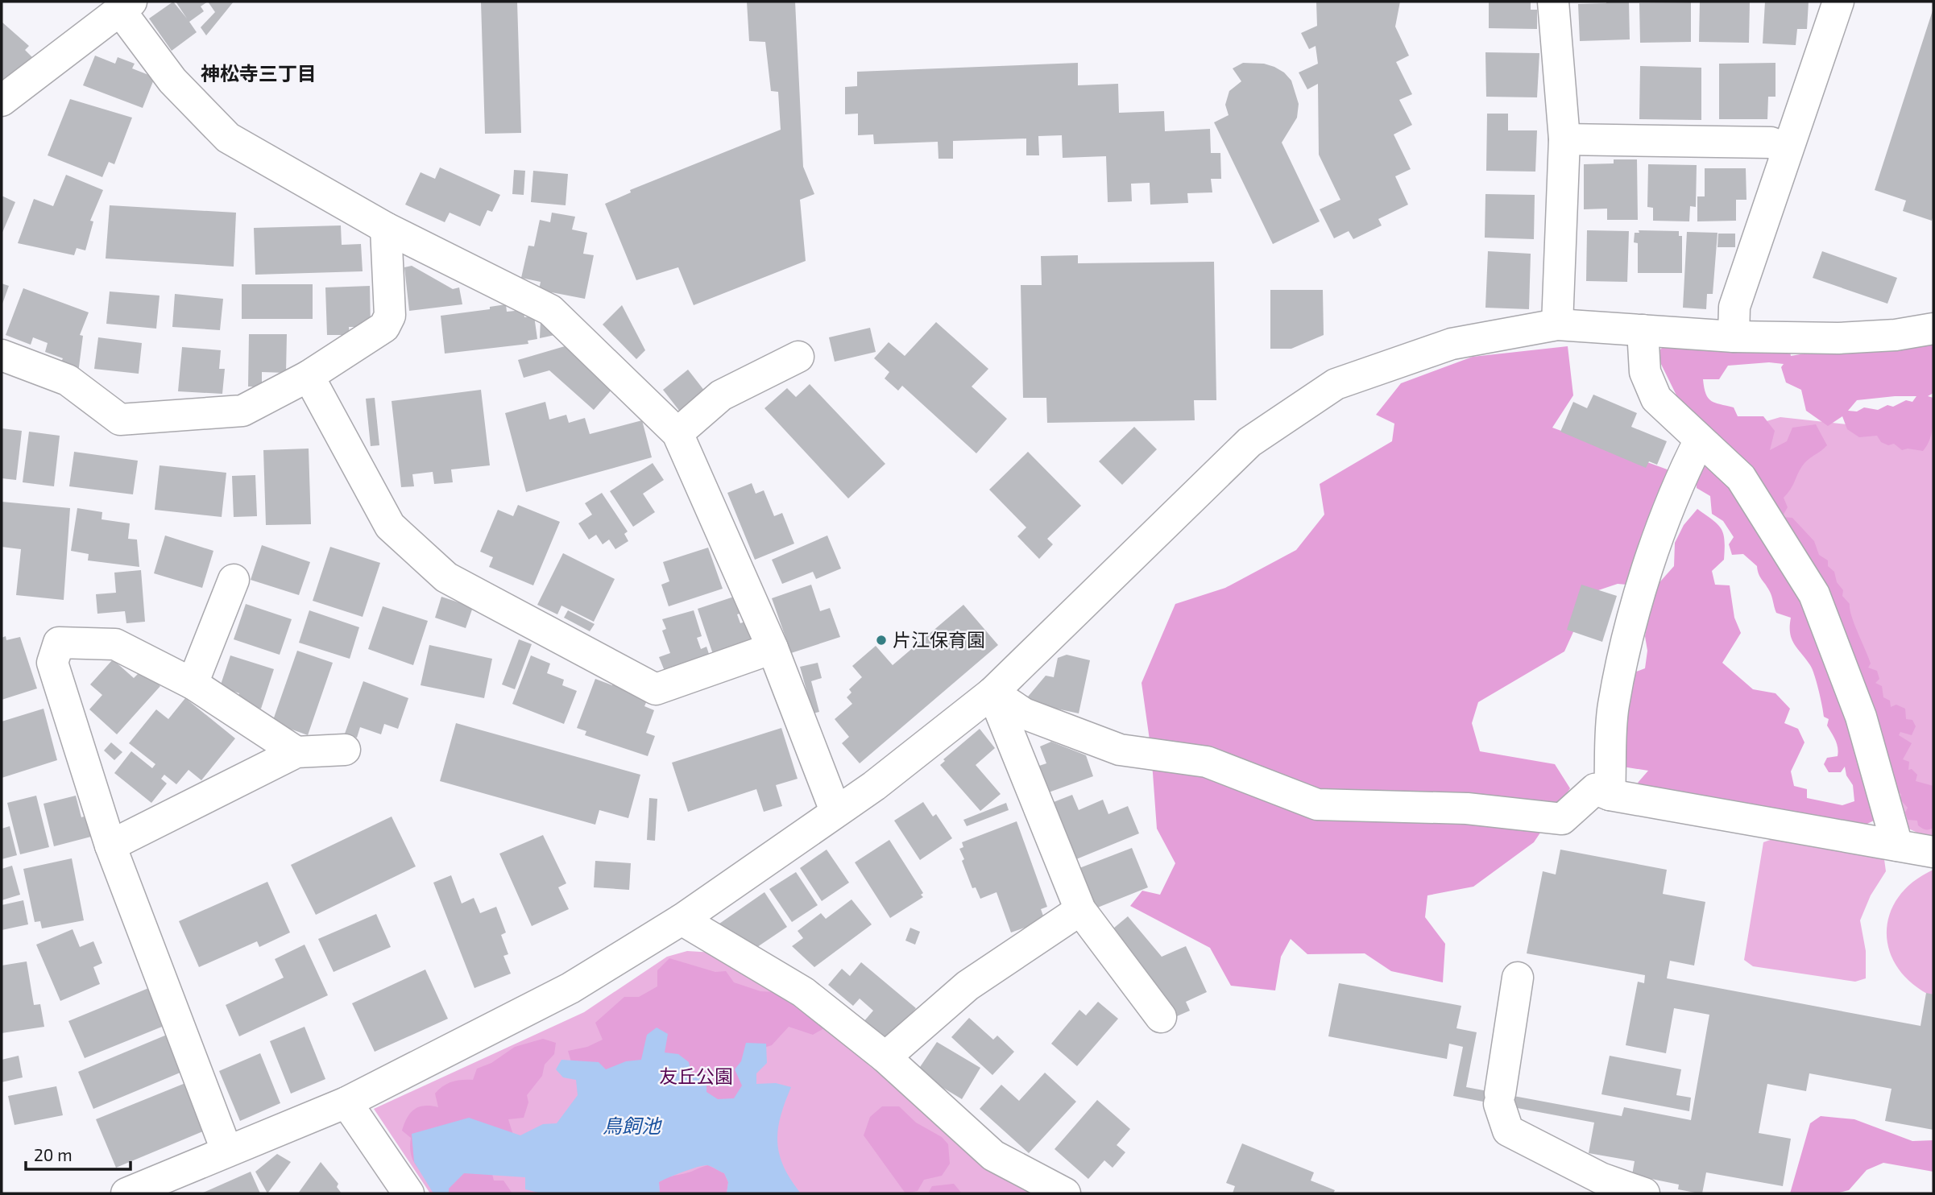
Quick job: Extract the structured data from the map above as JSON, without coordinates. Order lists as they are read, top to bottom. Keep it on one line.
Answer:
{"districts":["神松寺三丁目"],"water":["鳥飼池"],"parks":["友丘公園"],"places":["片江保育園"],"scale_bar":"20 m"}
